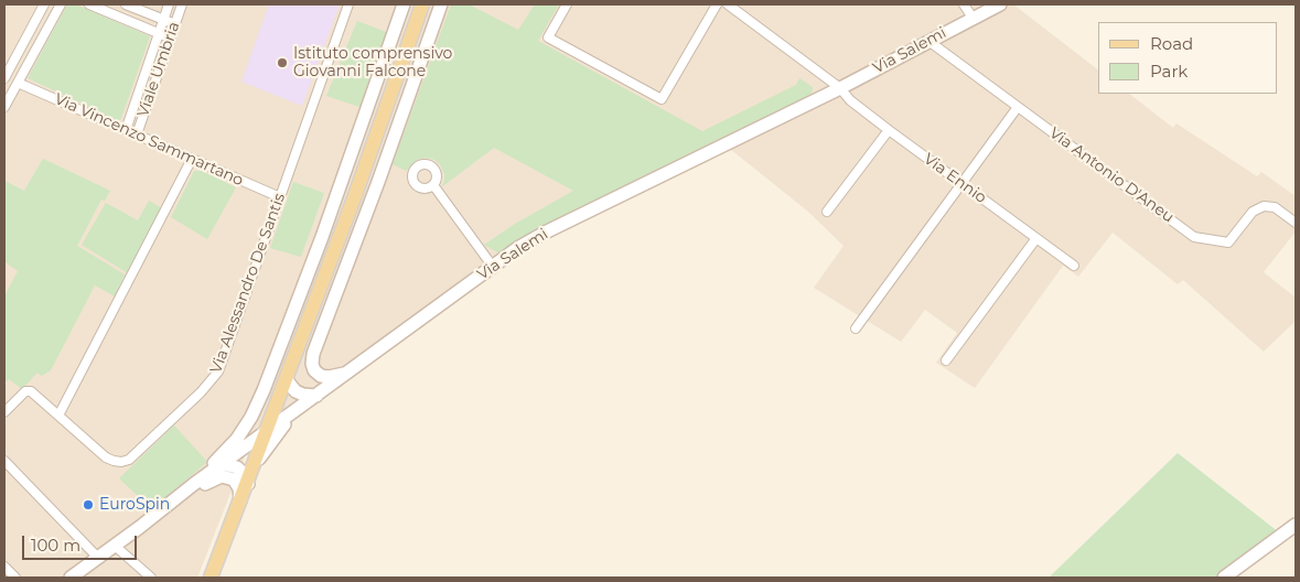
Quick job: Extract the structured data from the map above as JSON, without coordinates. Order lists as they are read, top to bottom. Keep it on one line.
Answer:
{"streets":{"street":["Via Salemi","Viale Umbria","Via Vincenzo Sammartano","Via Antonio D'Aneu","Via Ennio","Via Alessandro De Santis"]},"crossings":[["Via Salemi","Via Antonio D'Aneu"],["Via Salemi","Via Ennio"],["Viale Umbria","Via Vincenzo Sammartano"],["Via Vincenzo Sammartano","Via Alessandro De Santis"]],"places":["Istituto comprensivo Giovanni Falcone","EuroSpin"],"legend":["Road","Park"],"scale_bar":"100 m"}
